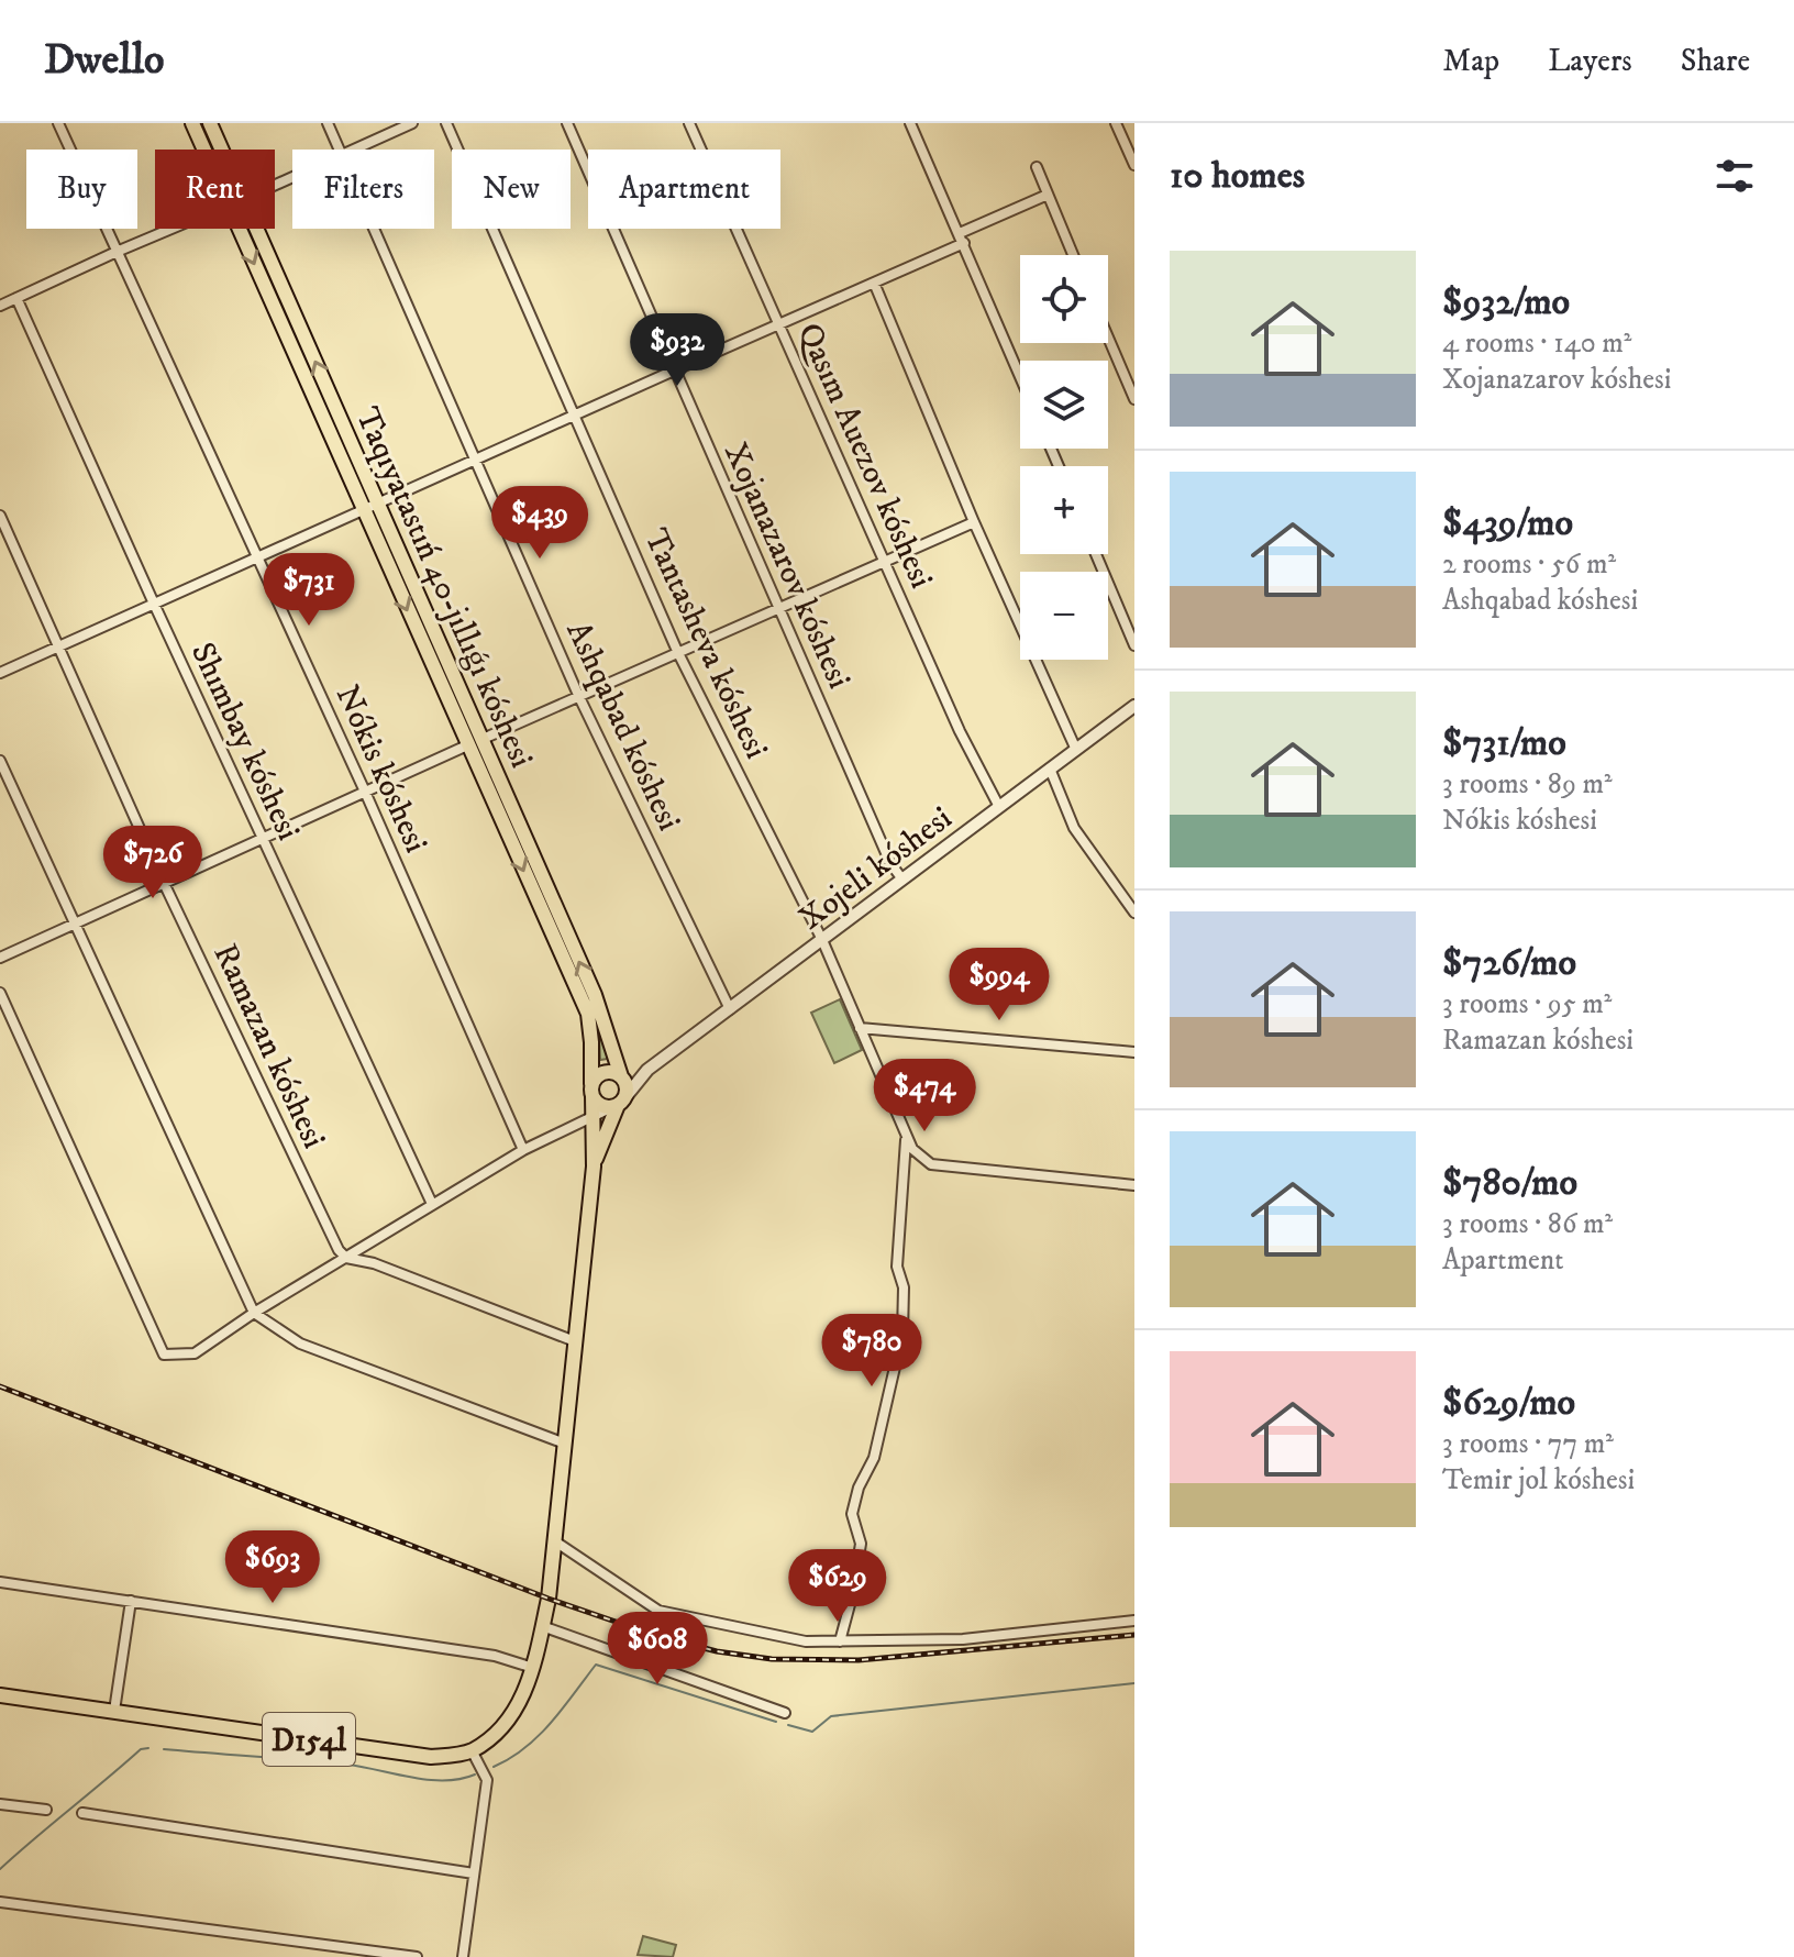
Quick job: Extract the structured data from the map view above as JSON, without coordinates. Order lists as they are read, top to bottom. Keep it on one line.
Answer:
{"streets":{"main road":["Taqıyatastıń 40-jıllıǵı kóshesi","D154l"],"street":["Qasım Auezov kóshesi","Xojanazarov kóshesi","Tantasheva kóshesi","Ashqabad kóshesi","Shımbay kóshesi","Nókis kóshesi","Xojeli kóshesi","Ramazan kóshesi"]},"crossings":[["Qasım Auezov kóshesi","Xojeli kóshesi"],["Xojanazarov kóshesi","Xojeli kóshesi"],["Tantasheva kóshesi","Xojeli kóshesi"],["Ashqabad kóshesi","Xojeli kóshesi"]],"page":{"header":"Dwello","nav":["Map","Layers","Share"],"heading":"10 homes","chip":["Buy","Rent","Filters","New","Apartment"],"list":[{"name":"$932/mo","note":"4 rooms · 140 m² · Xojanazarov kóshesi"},{"name":"$439/mo","note":"2 rooms · 56 m² · Ashqabad kóshesi"},{"name":"$731/mo","note":"3 rooms · 89 m² · Nókis kóshesi"},{"name":"$726/mo","note":"3 rooms · 95 m² · Ramazan kóshesi"},{"name":"$780/mo","note":"3 rooms · 86 m² · Apartment"},{"name":"$629/mo","note":"3 rooms · 77 m² · Temir jol kóshesi"}],"map_buttons":["+","−"],"price":["$932","$439","$731","$726","$994","$474","$780","$693","$629","$608"]}}
